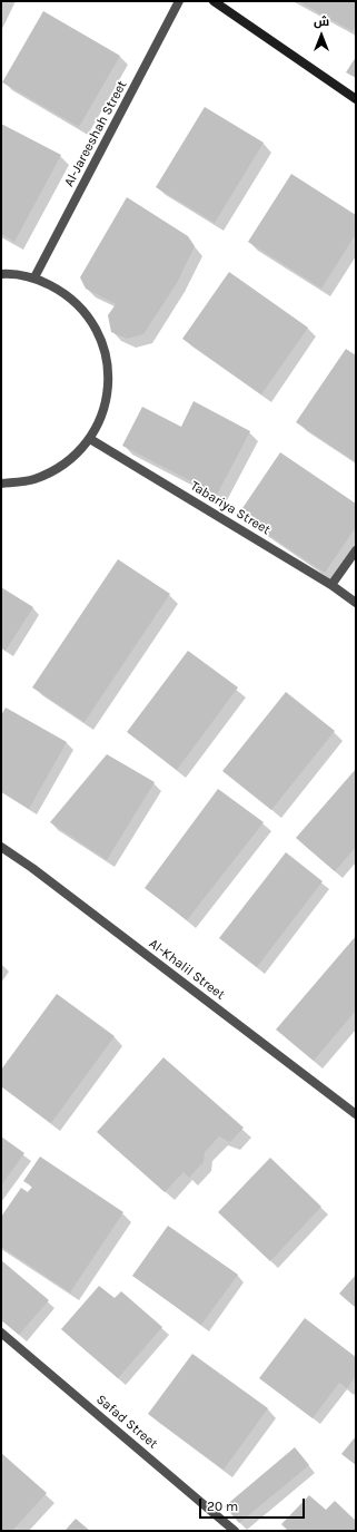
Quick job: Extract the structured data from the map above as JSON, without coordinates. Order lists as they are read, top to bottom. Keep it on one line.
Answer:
{"streets":{"street":["Al-Jareeshah Street","Tabariya Street","Al-Khalil Street","Safad Street"]},"scale_bar":"20 m","north":"top"}
